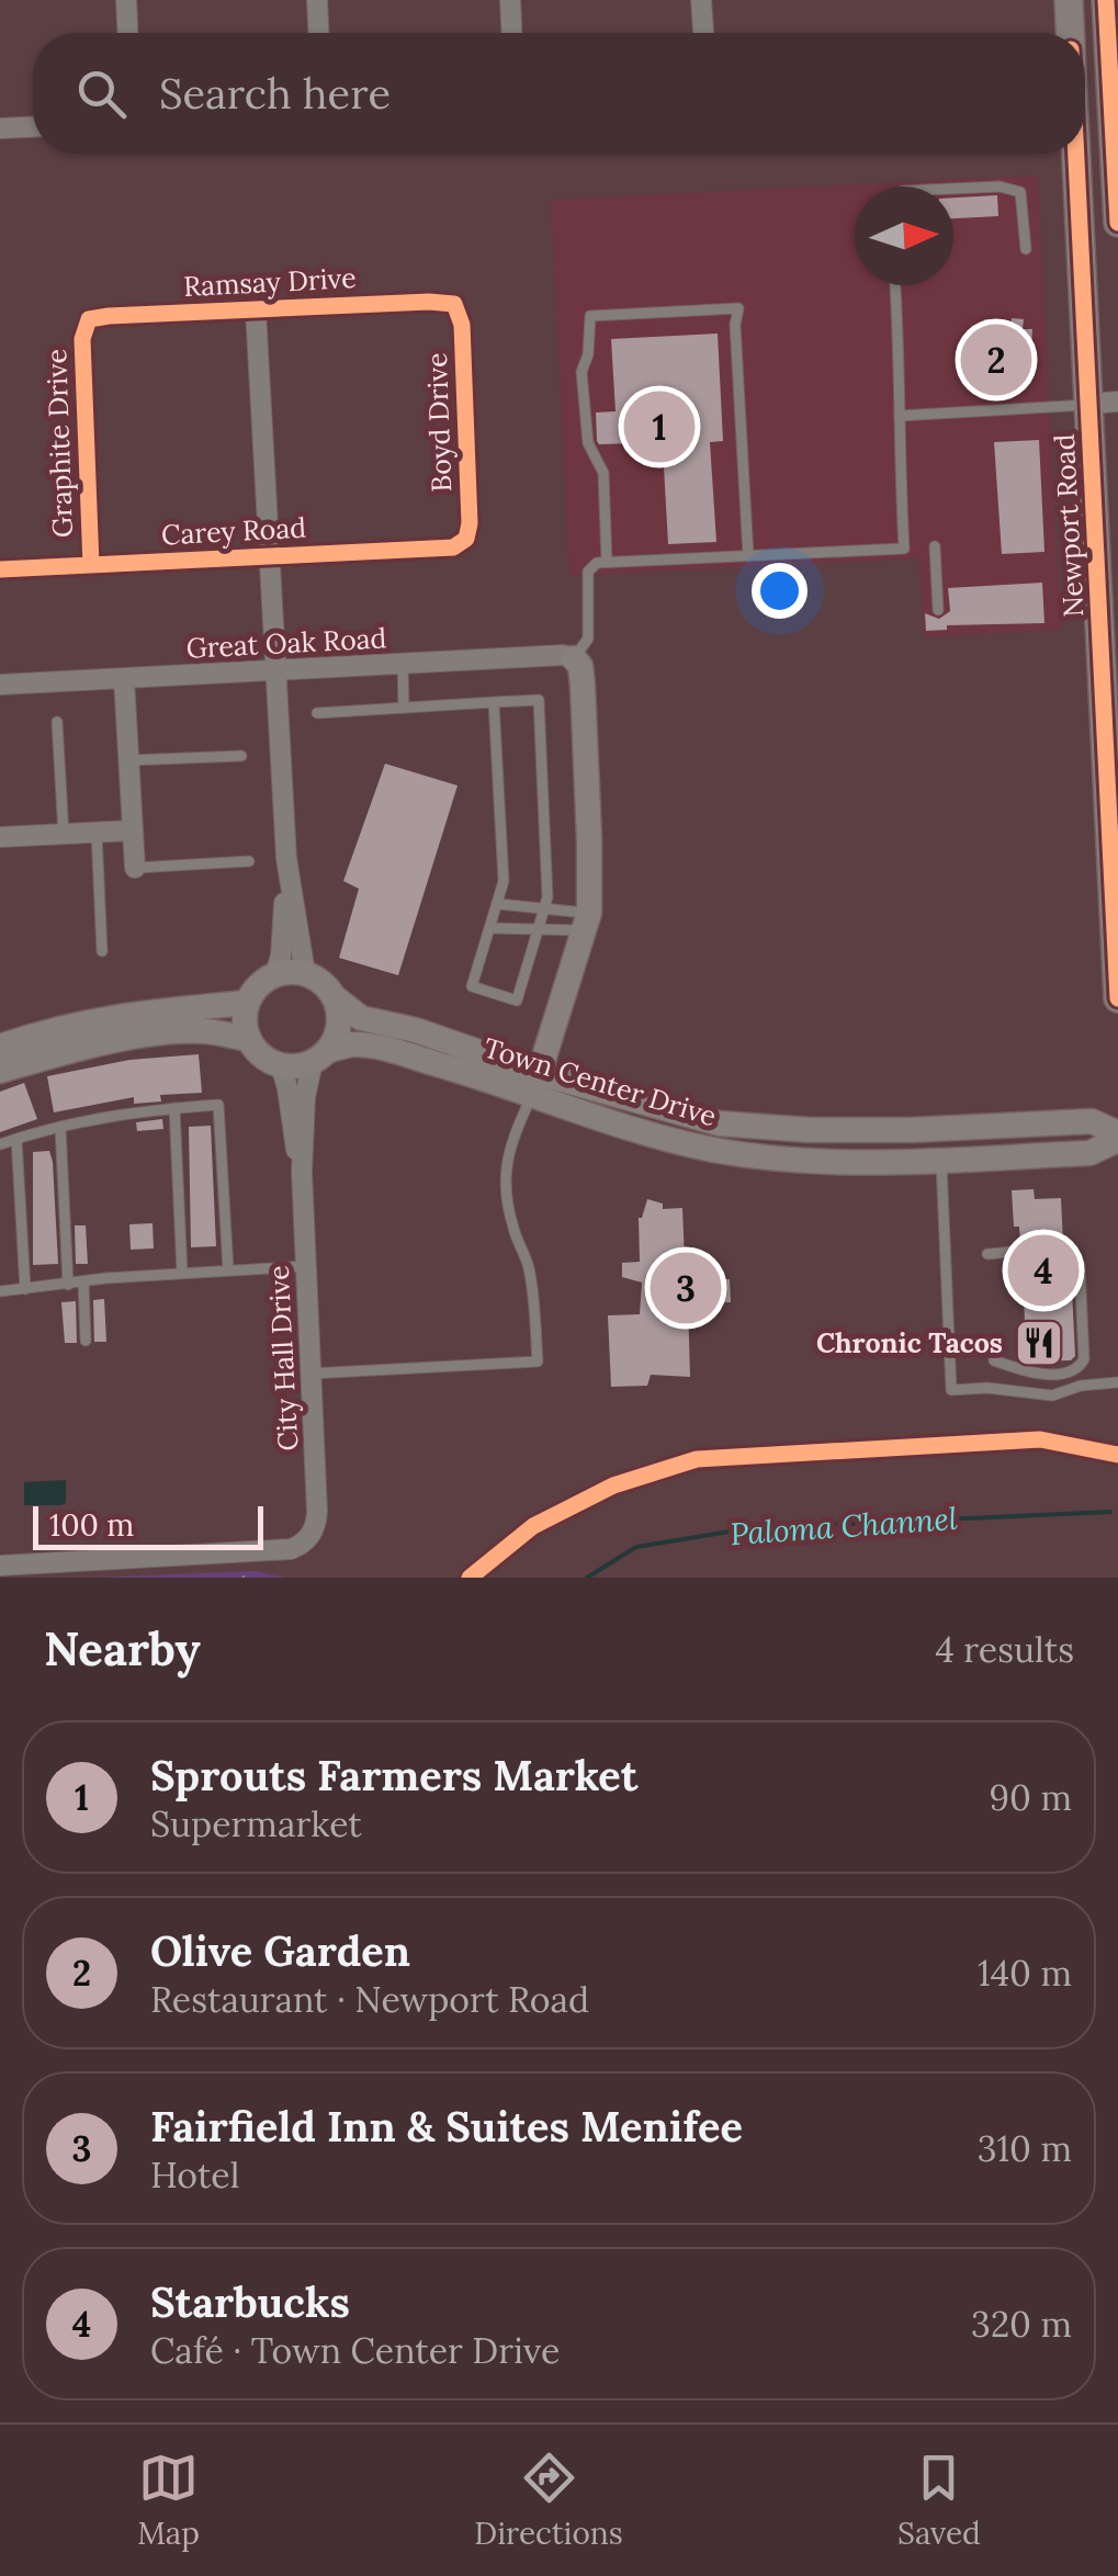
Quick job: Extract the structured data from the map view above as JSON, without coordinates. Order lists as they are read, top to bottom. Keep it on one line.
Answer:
{"streets":{"main road":["Newport Road"],"street":["Ramsay Drive","Boyd Drive","Graphite Drive","Carey Road","Great Oak Road","Town Center Drive","City Hall Drive"]},"crossings":[["Ramsay Drive","Boyd Drive"],["Ramsay Drive","Graphite Drive"],["Boyd Drive","Carey Road"],["Graphite Drive","Carey Road"],["Town Center Drive","City Hall Drive"]],"water":["Paloma Channel"],"places":{"restaurant":["Chronic Tacos"]},"scale_bar":"100 m","north":"right","page":{"search":"Search here","pins":["2","1","4","3"],"scale":"100 m","heading":["Nearby","4 results"],"list":[{"mark":"1","name":"Sprouts Farmers Market","note":"Supermarket","value":"90 m"},{"mark":"2","name":"Olive Garden","note":"Restaurant · Newport Road","value":"140 m"},{"mark":"3","name":"Fairfield Inn & Suites Menifee","note":"Hotel","value":"310 m"},{"mark":"4","name":"Starbucks","note":"Café · Town Center Drive","value":"320 m"}],"nav":["Map","Directions","Saved"]}}
